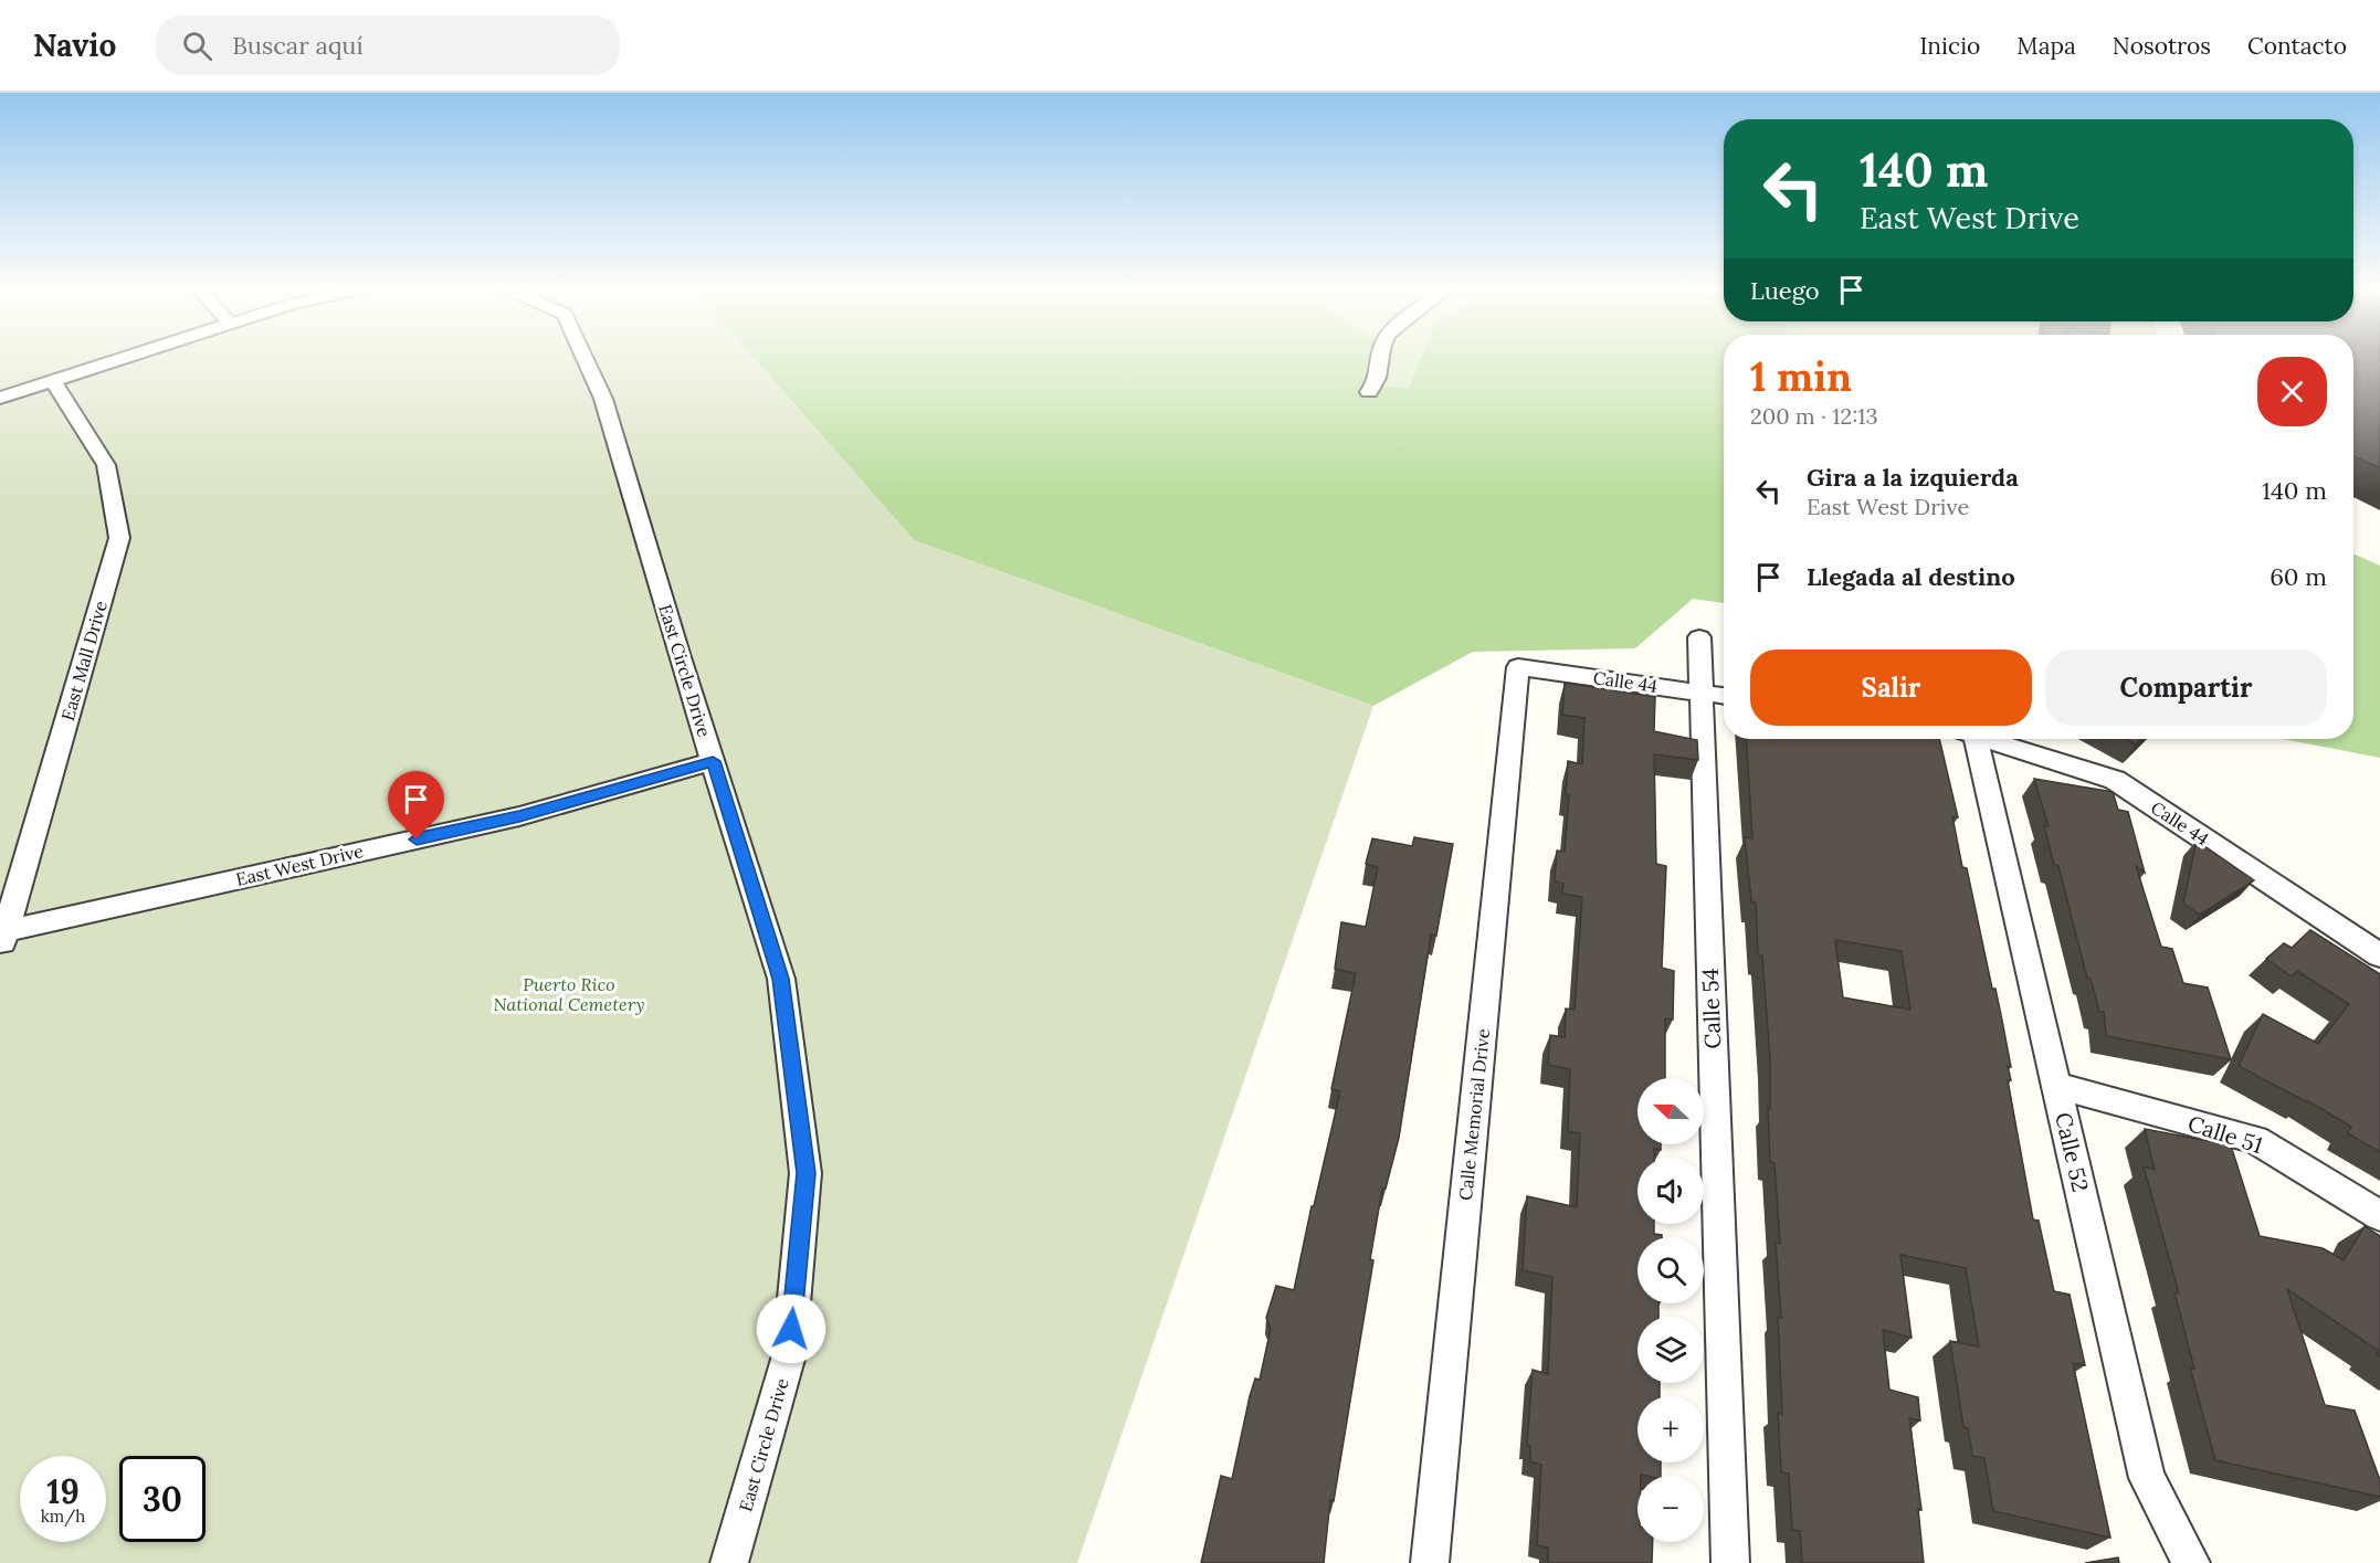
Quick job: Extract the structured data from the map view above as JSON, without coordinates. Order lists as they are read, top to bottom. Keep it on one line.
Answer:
{"streets":{"street":["East Mall Drive","East Circle Drive","Calle 44","East West Drive","Calle 54","Calle Memorial Drive","Calle 51","Calle 52"]},"crossings":[["East Mall Drive","East West Drive"],["East Circle Drive","East West Drive"],["Calle 44","Calle 54"],["Calle 44","Calle Memorial Drive"],["Calle 51","Calle 52"]],"parks":["Puerto Rico National Cemetery"],"north":"left","page":{"header":"Navio","search":"Buscar aquí","nav":["Inicio","Mapa","Nosotros","Contacto"],"turn":["140 m","East West Drive"],"then":"Luego","heading":["1 min","200 m · 12:13"],"list":[{"name":"Gira a la izquierda","note":"East West Drive","value":"140 m"},{"name":"Llegada al destino","value":"60 m"}],"buttons":["Salir","Compartir"],"map_buttons":["+","−"],"speed":"19 km/h","limit":"30"}}
